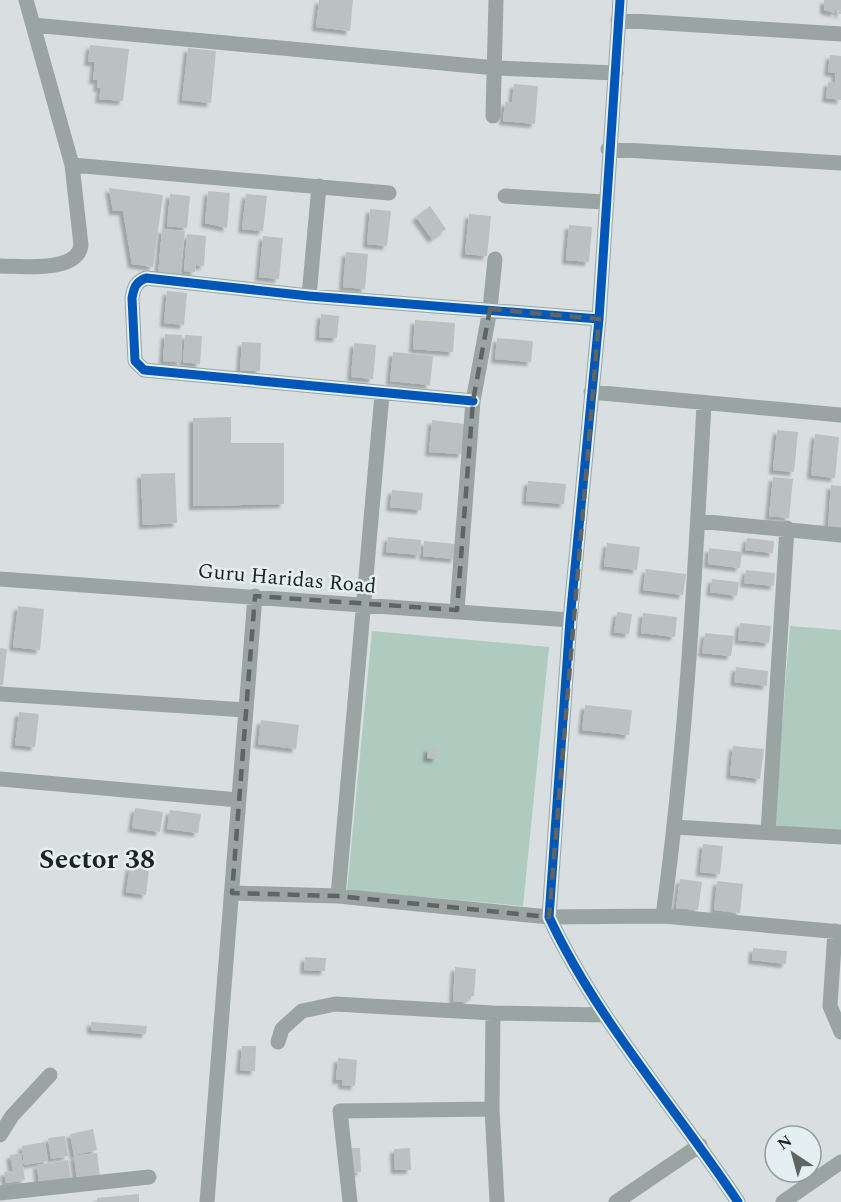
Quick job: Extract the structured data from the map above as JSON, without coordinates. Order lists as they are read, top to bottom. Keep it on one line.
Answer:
{"streets":{"street":["Guru Haridas Road"]},"districts":["Sector 38"],"north":"top left"}
